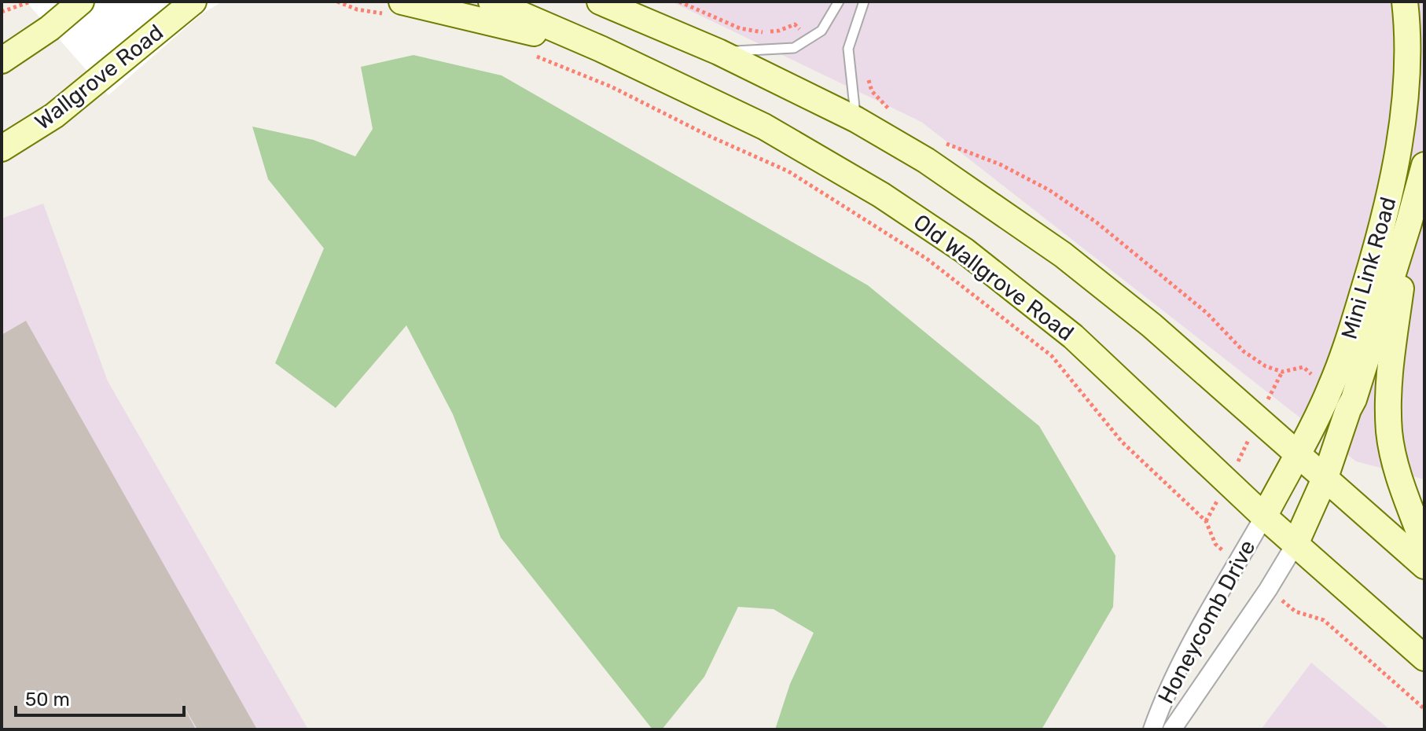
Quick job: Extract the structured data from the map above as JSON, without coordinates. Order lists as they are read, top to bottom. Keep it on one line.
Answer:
{"streets":{"main road":["Wallgrove Road","Mini Link Road","Old Wallgrove Road"],"street":["Honeycomb Drive"]},"crossings":[["Mini Link Road","Old Wallgrove Road"],["Mini Link Road","Honeycomb Drive"],["Old Wallgrove Road","Honeycomb Drive"]],"scale_bar":"50 m"}
